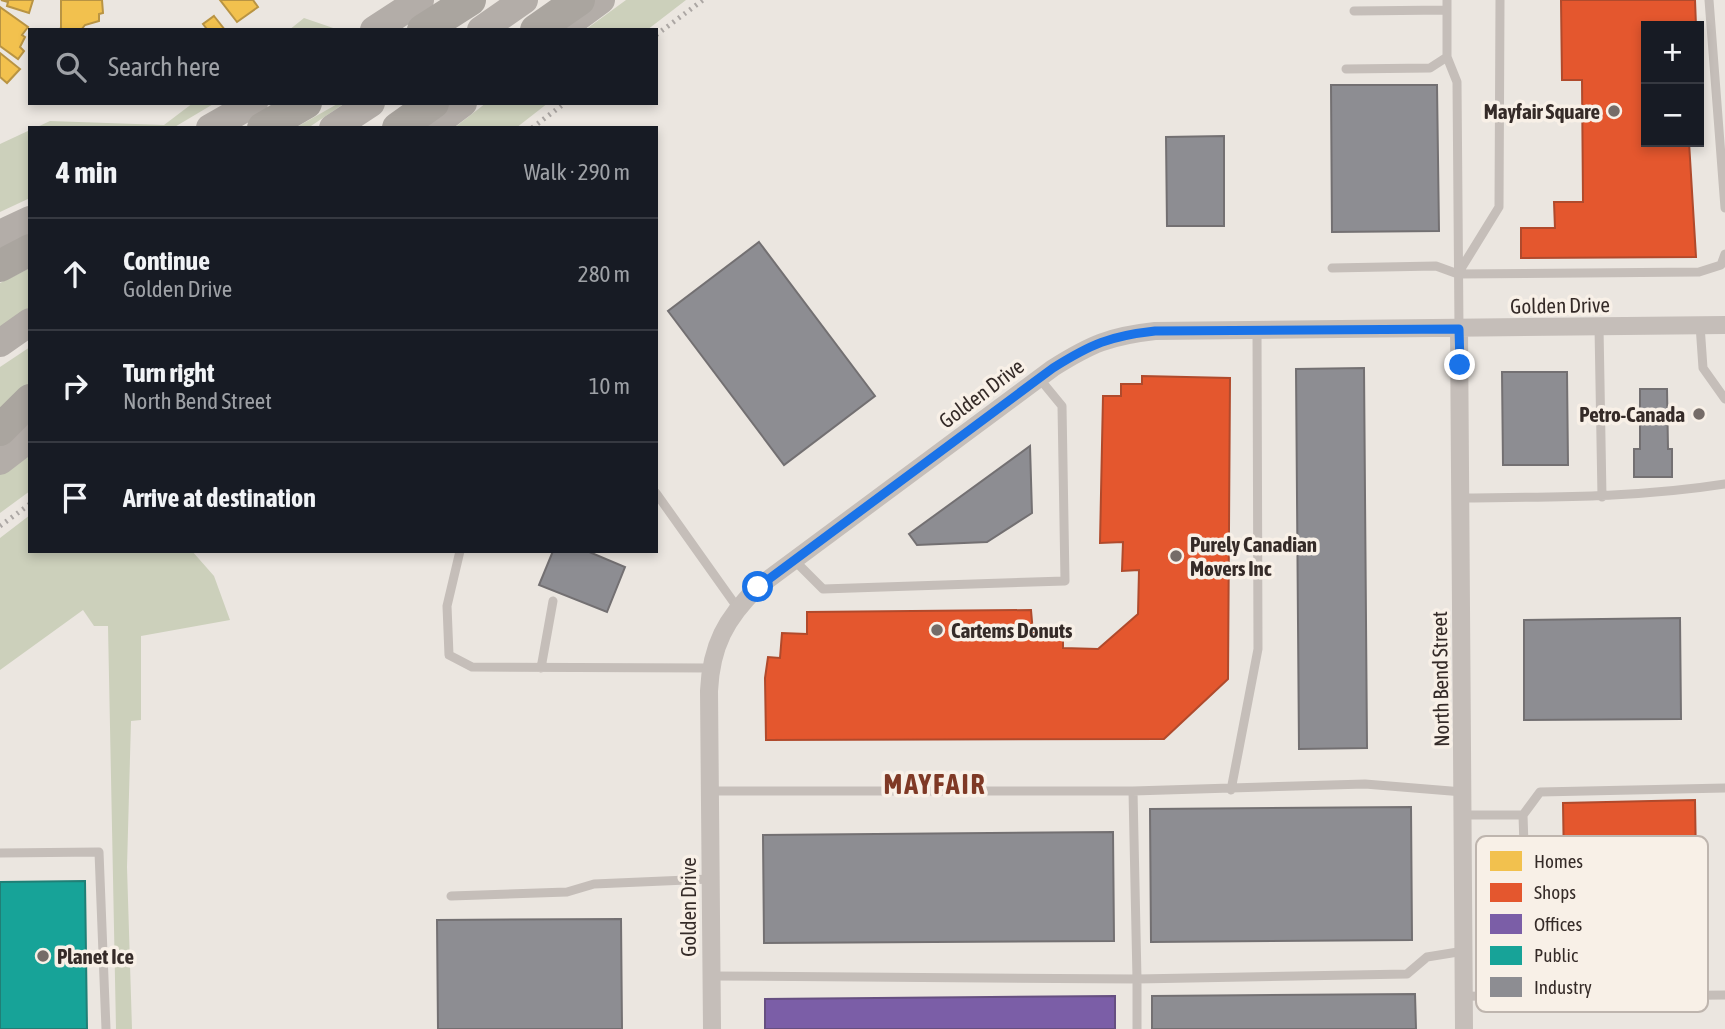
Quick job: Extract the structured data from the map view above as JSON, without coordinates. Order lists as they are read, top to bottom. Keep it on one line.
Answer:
{"streets":{"street":["Golden Drive","North Bend Street"]},"crossings":[["Golden Drive","North Bend Street"]],"districts":["MAYFAIR"],"places":["Mayfair Square","Petro-Canada","Purely Canadian Movers Inc","Cartems Donuts","Planet Ice"],"legend":["Homes","Shops","Offices","Public","Industry"],"page":{"map_buttons":["+","−"],"search":"Search here","heading":["4 min","Walk · 290 m"],"list":[["Continue","Golden Drive","280 m"],["Turn right","North Bend Street","10 m"],"Arrive at destination"]}}
